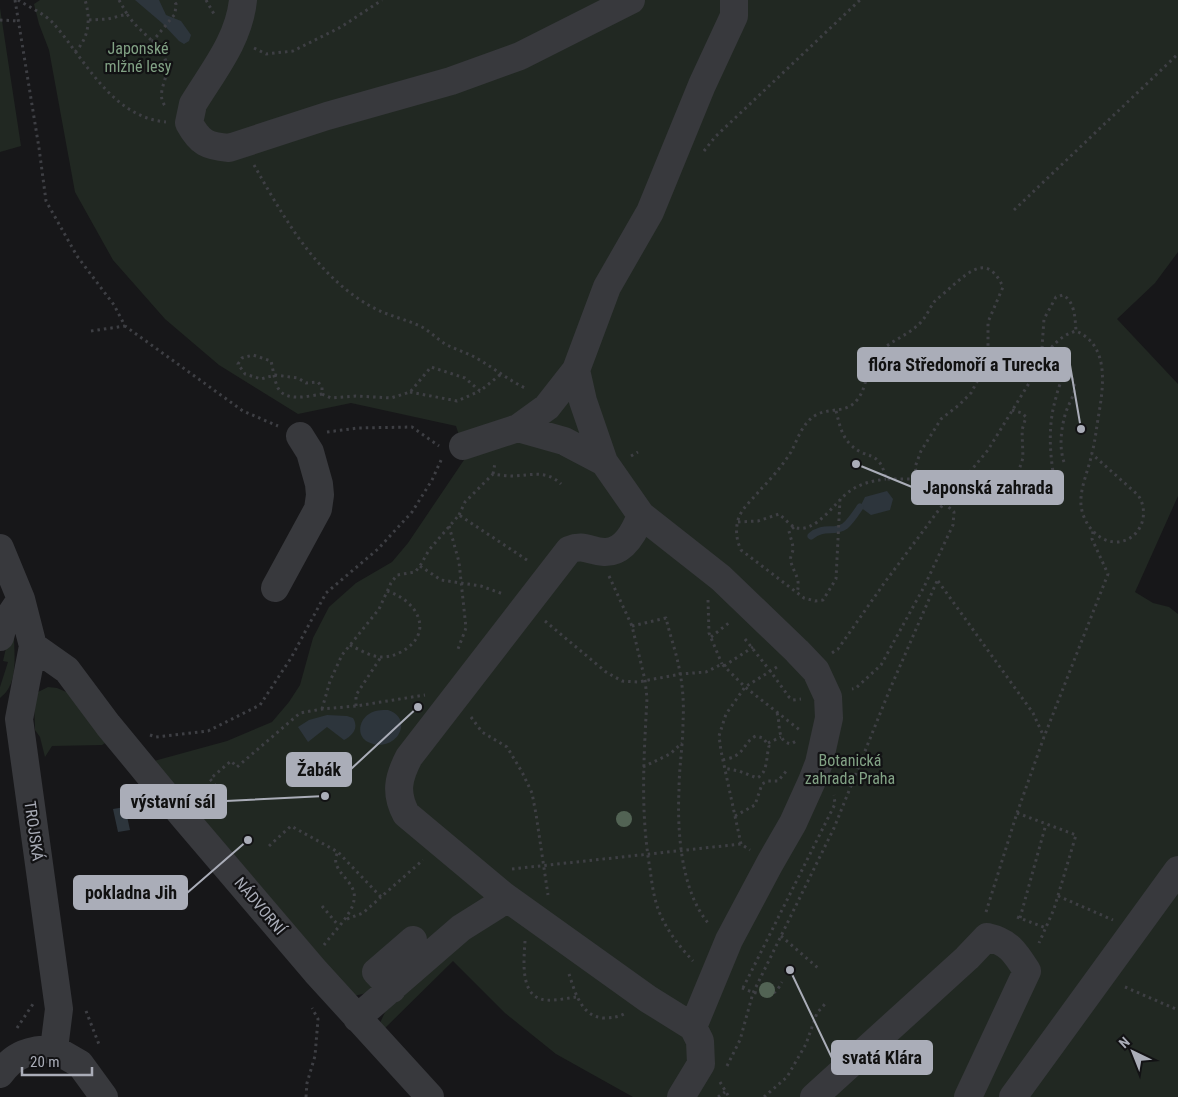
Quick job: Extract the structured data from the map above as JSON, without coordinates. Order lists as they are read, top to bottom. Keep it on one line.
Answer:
{"streets":{"street":["TROJSKÁ","NÁDVORNÍ"]},"crossings":[["TROJSKÁ","NÁDVORNÍ"]],"parks":["Japonské mlžné lesy","Botanická zahrada Praha"],"places":["flóra Středomoří a Turecka","Japonská zahrada","Žabák","výstavní sál","pokladna Jih","svatá Klára"],"scale_bar":"20 m","north":"top left"}
